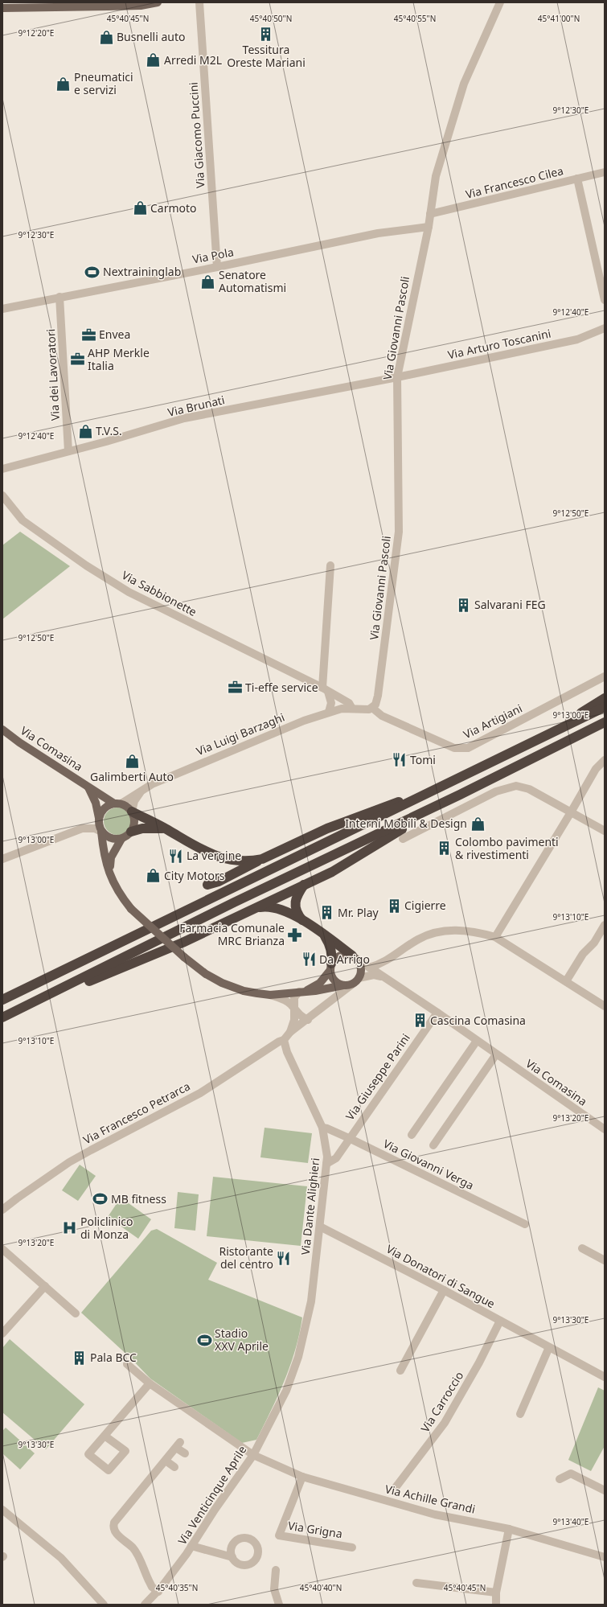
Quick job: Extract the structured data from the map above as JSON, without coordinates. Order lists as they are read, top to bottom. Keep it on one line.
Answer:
{"streets":{"main road":["Via Comasina"],"street":["Via Giacomo Puccini","Via Francesco Cilea","Via Pola","Via Giovanni Pascoli","Via Arturo Toscanini","Via dei Lavoratori","Via Brunati","Via Sabbionette","Via Artigiani","Via Luigi Barzaghi","Via Giuseppe Parini","Via Francesco Petrarca","Via Giovanni Verga","Via Dante Alighieri","Via Donatori di Sangue","Via Carroccio","Via Venticinque Aprile","Via Achille Grandi","Via Grigna"]},"crossings":[["Via Giacomo Puccini","Via Pola"],["Via Francesco Cilea","Via Giovanni Pascoli"],["Via Pola","Via Giovanni Pascoli"],["Via Pola","Via dei Lavoratori"],["Via Giovanni Pascoli","Via Arturo Toscanini"],["Via Giovanni Pascoli","Via Brunati"],["Via Giovanni Pascoli","Via Artigiani"],["Via Arturo Toscanini","Via Brunati"],["Via dei Lavoratori","Via Brunati"],["Via Sabbionette","Via Luigi Barzaghi"],["Via Luigi Barzaghi","Via Comasina"],["Via Comasina","Via Giuseppe Parini"],["Via Giuseppe Parini","Via Giovanni Verga"],["Via Giuseppe Parini","Via Dante Alighieri"],["Via Francesco Petrarca","Via Dante Alighieri"],["Via Giovanni Verga","Via Dante Alighieri"],["Via Dante Alighieri","Via Donatori di Sangue"],["Via Dante Alighieri","Via Venticinque Aprile"],["Via Donatori di Sangue","Via Carroccio"],["Via Venticinque Aprile","Via Achille Grandi"],["Via Achille Grandi","Via Grigna"]],"places":{"building":["Tessitura Oreste Mariani","Salvarani FEG","Colombo pavimenti & rivestimenti","Cigierre","Mr. Play","Cascina Comasina","Pala BCC"],"shop":["Busnelli auto","Arredi M2L","Pneumatici e servizi","Carmoto","Senatore Automatismi","T.V.S.","Galimberti Auto","Interni Mobili & Design","City Motors"],"sports":["Nextraininglab","MB fitness","Stadio XXV Aprile"],"office":["Envea","AHP Merkle Italia","Ti-effe service"],"restaurant":["Tomi","La vergine","Da Arrigo","Ristorante del centro"],"pharmacy":["Farmacia Comunale MRC Brianza"],"hospital":["Policlinico di Monza"]},"coordinates":["45°40'45\"N","45°40'50\"N","45°40'55\"N","45°41'00\"N","9°12'20\"E","9°12'30\"E","9°12'40\"E","9°12'50\"E","9°13'00\"E","9°13'10\"E","9°13'20\"E","9°13'30\"E","9°13'40\"E","45°40'35\"N","45°40'40\"N"]}
